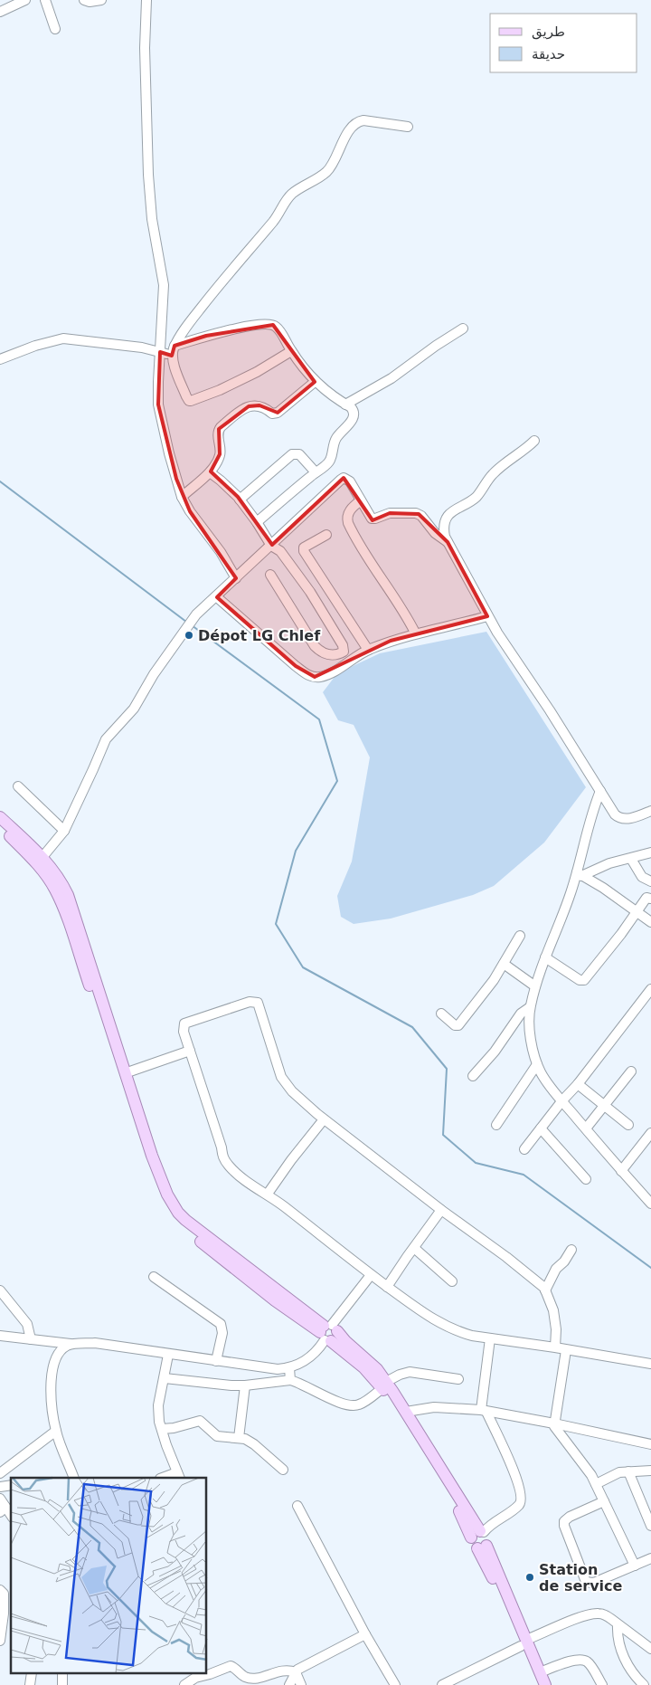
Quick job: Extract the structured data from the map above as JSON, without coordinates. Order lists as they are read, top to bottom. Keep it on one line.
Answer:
{"places":["Dépot LG Chlef","Station de service"],"legend":["طريق","حديقة"]}
